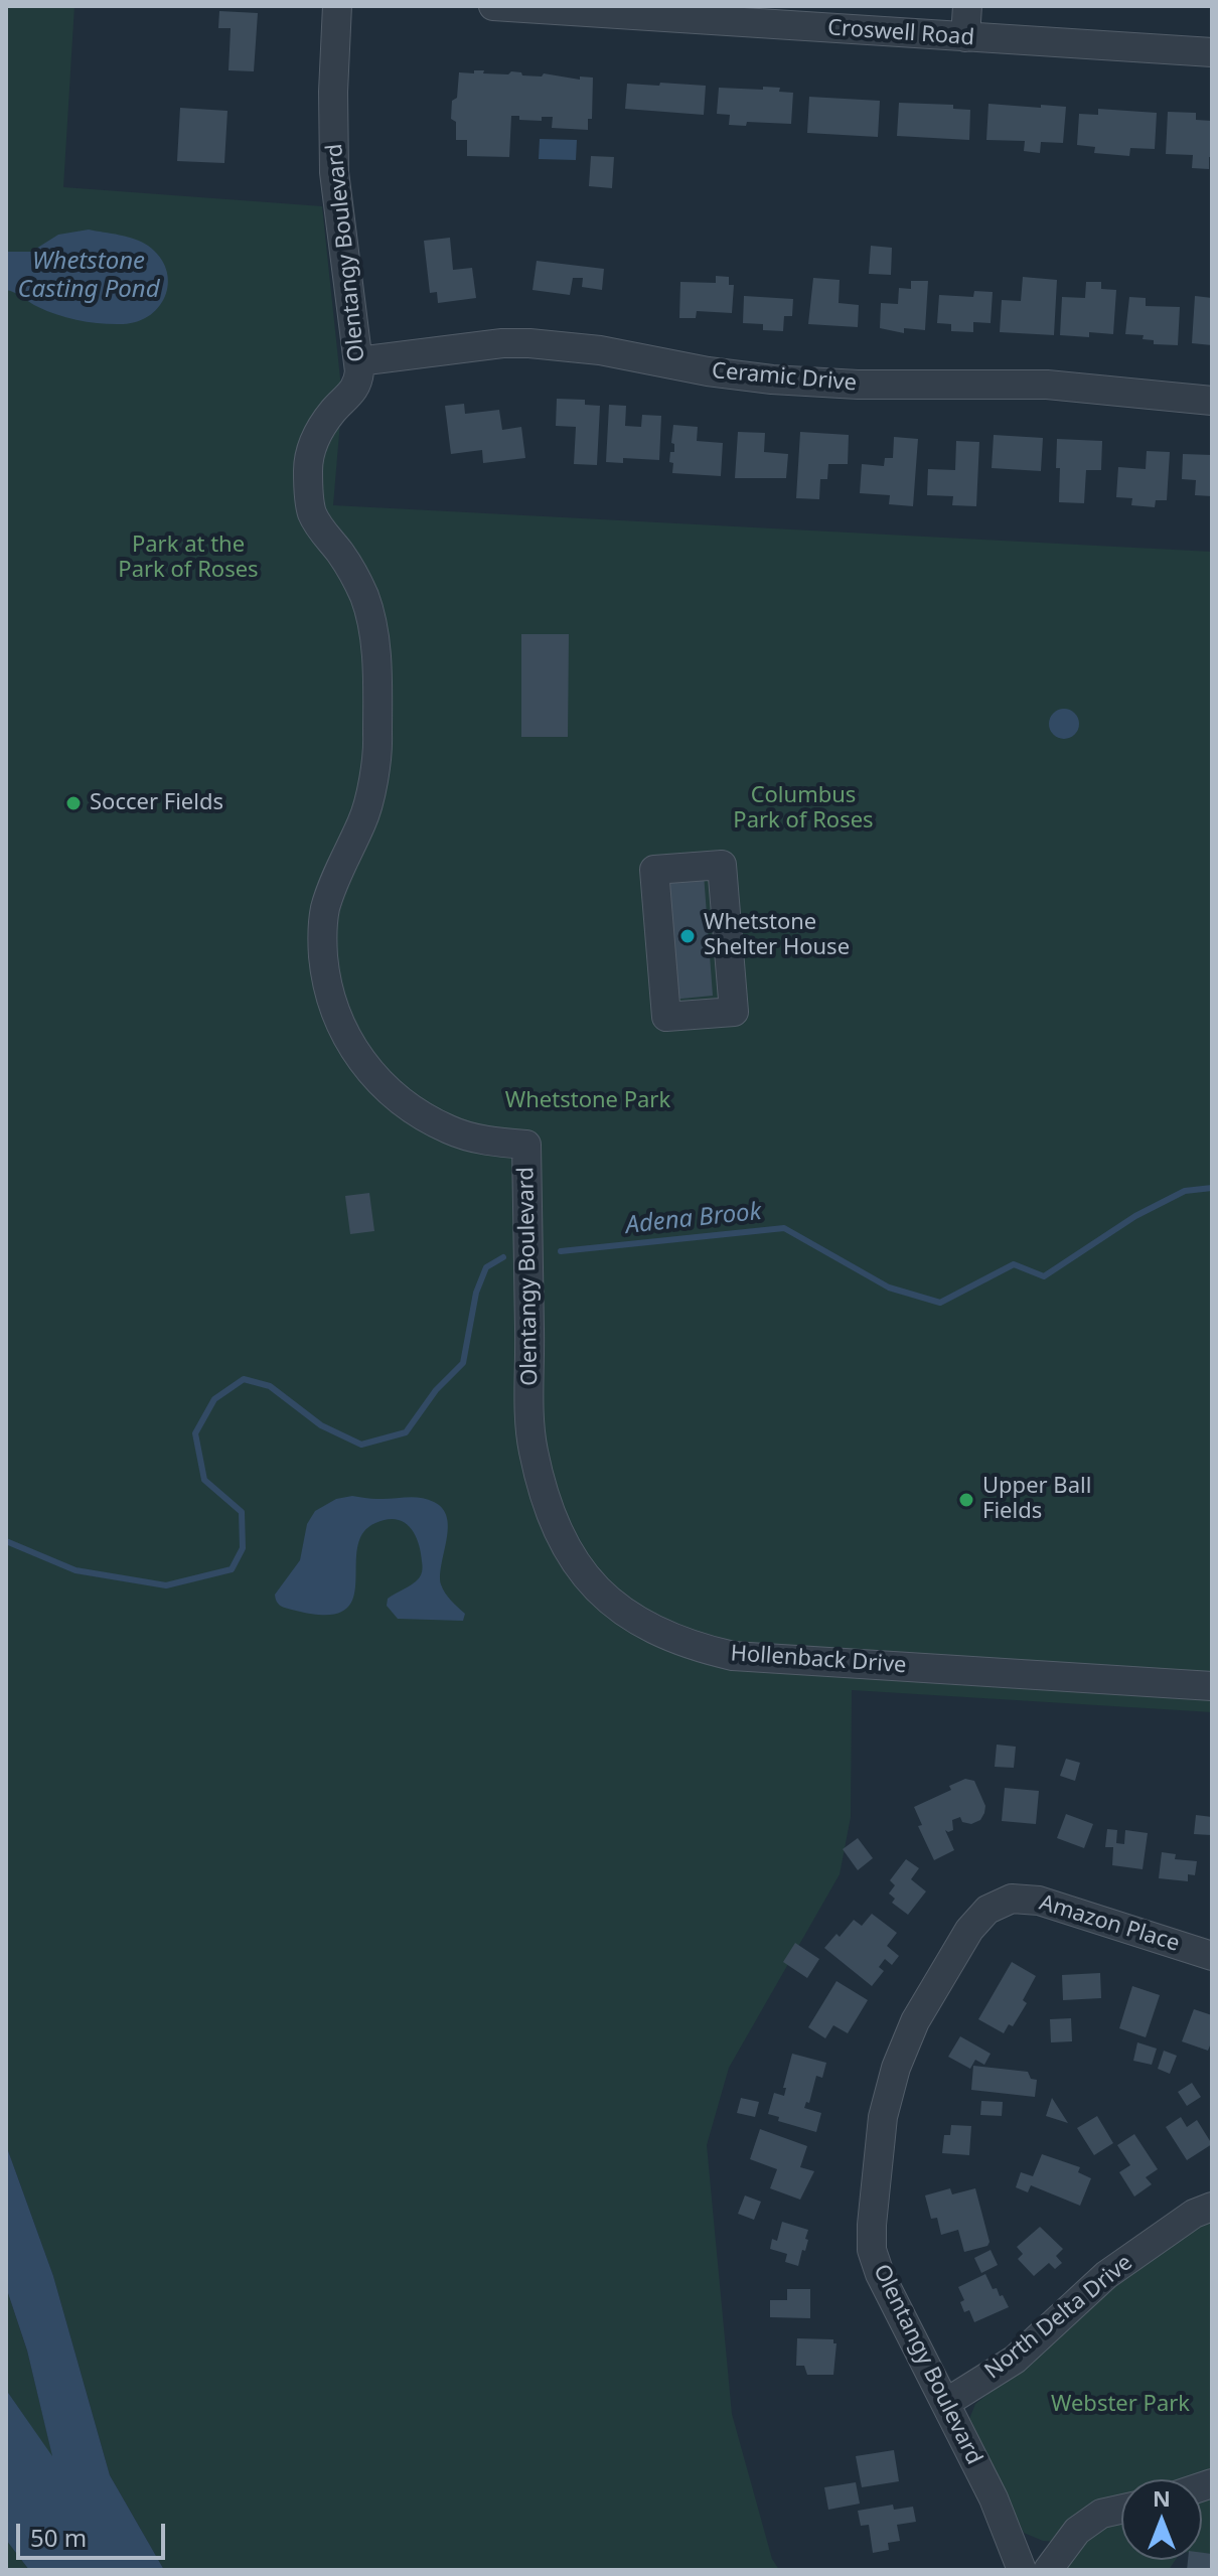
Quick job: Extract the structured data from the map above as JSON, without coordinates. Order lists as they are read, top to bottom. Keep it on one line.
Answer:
{"streets":{"street":["Croswell Road","Olentangy Boulevard","Ceramic Drive","Hollenback Drive","Amazon Place","North Delta Drive"]},"crossings":[["Olentangy Boulevard","Ceramic Drive"],["Olentangy Boulevard","Hollenback Drive"],["Olentangy Boulevard","Amazon Place"],["Olentangy Boulevard","North Delta Drive"]],"water":["Whetstone Casting Pond","Adena Brook"],"parks":["Park at the Park of Roses","Columbus Park of Roses","Whetstone Park","Webster Park"],"places":["Soccer Fields","Whetstone Shelter House","Upper Ball Fields"],"scale_bar":"50 m","north":"top"}
